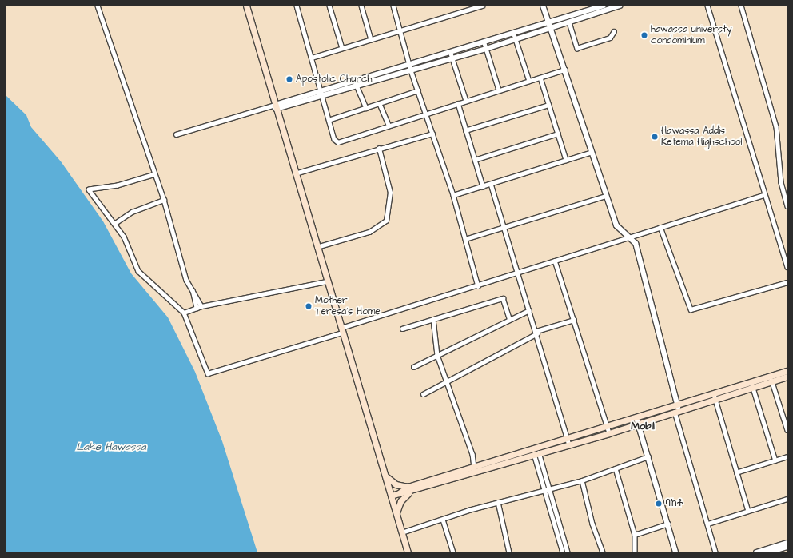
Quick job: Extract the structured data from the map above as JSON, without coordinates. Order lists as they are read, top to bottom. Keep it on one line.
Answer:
{"districts":["Mobil"],"water":["Lake Hawassa"],"places":["hawassa universty condominium","Apostolic Church","Hawassa Addis Ketema Highschool","Mother Teresa's Home","ባከቶ"]}
